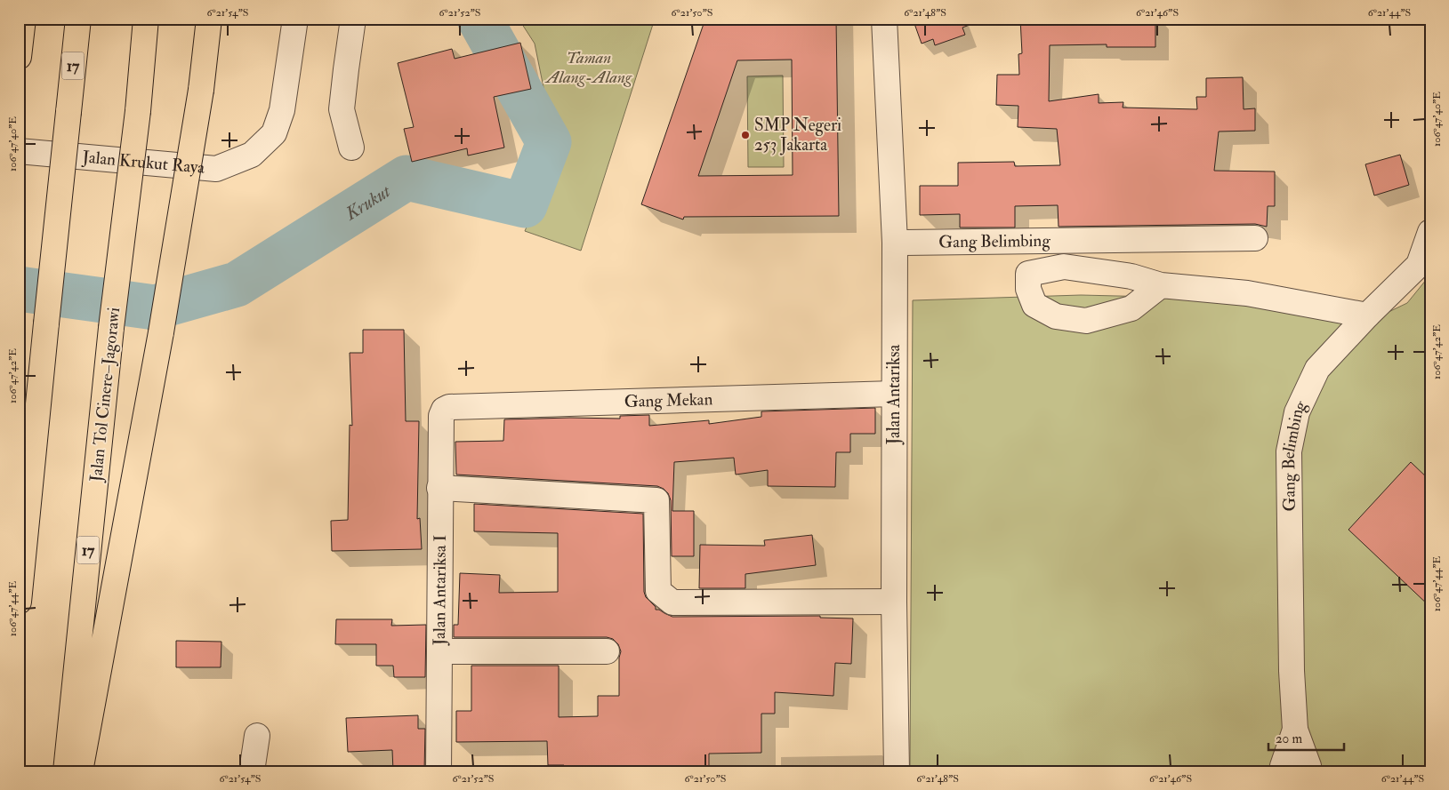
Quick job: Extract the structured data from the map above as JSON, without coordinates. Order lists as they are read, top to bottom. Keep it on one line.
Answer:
{"streets":{"highway":["17","Jalan Tol Cinere–Jagorawi"],"street":["Jalan Krukut Raya","Gang Belimbing","Jalan Antariksa","Gang Mekan","Jalan Antariksa I"]},"crossings":[["Gang Belimbing","Jalan Antariksa"],["Jalan Antariksa","Gang Mekan"],["Gang Mekan","Jalan Antariksa I"]],"water":["Krukut"],"parks":["Taman Alang-Alang"],"places":["SMP Negeri 253 Jakarta"],"scale_bar":"20 m","coordinates":["6°21'54\"S","6°21'52\"S","6°21'50\"S","6°21'48\"S","6°21'46\"S","6°21'44\"S","106°47'40\"E","106°47'42\"E","106°47'44\"E"]}
